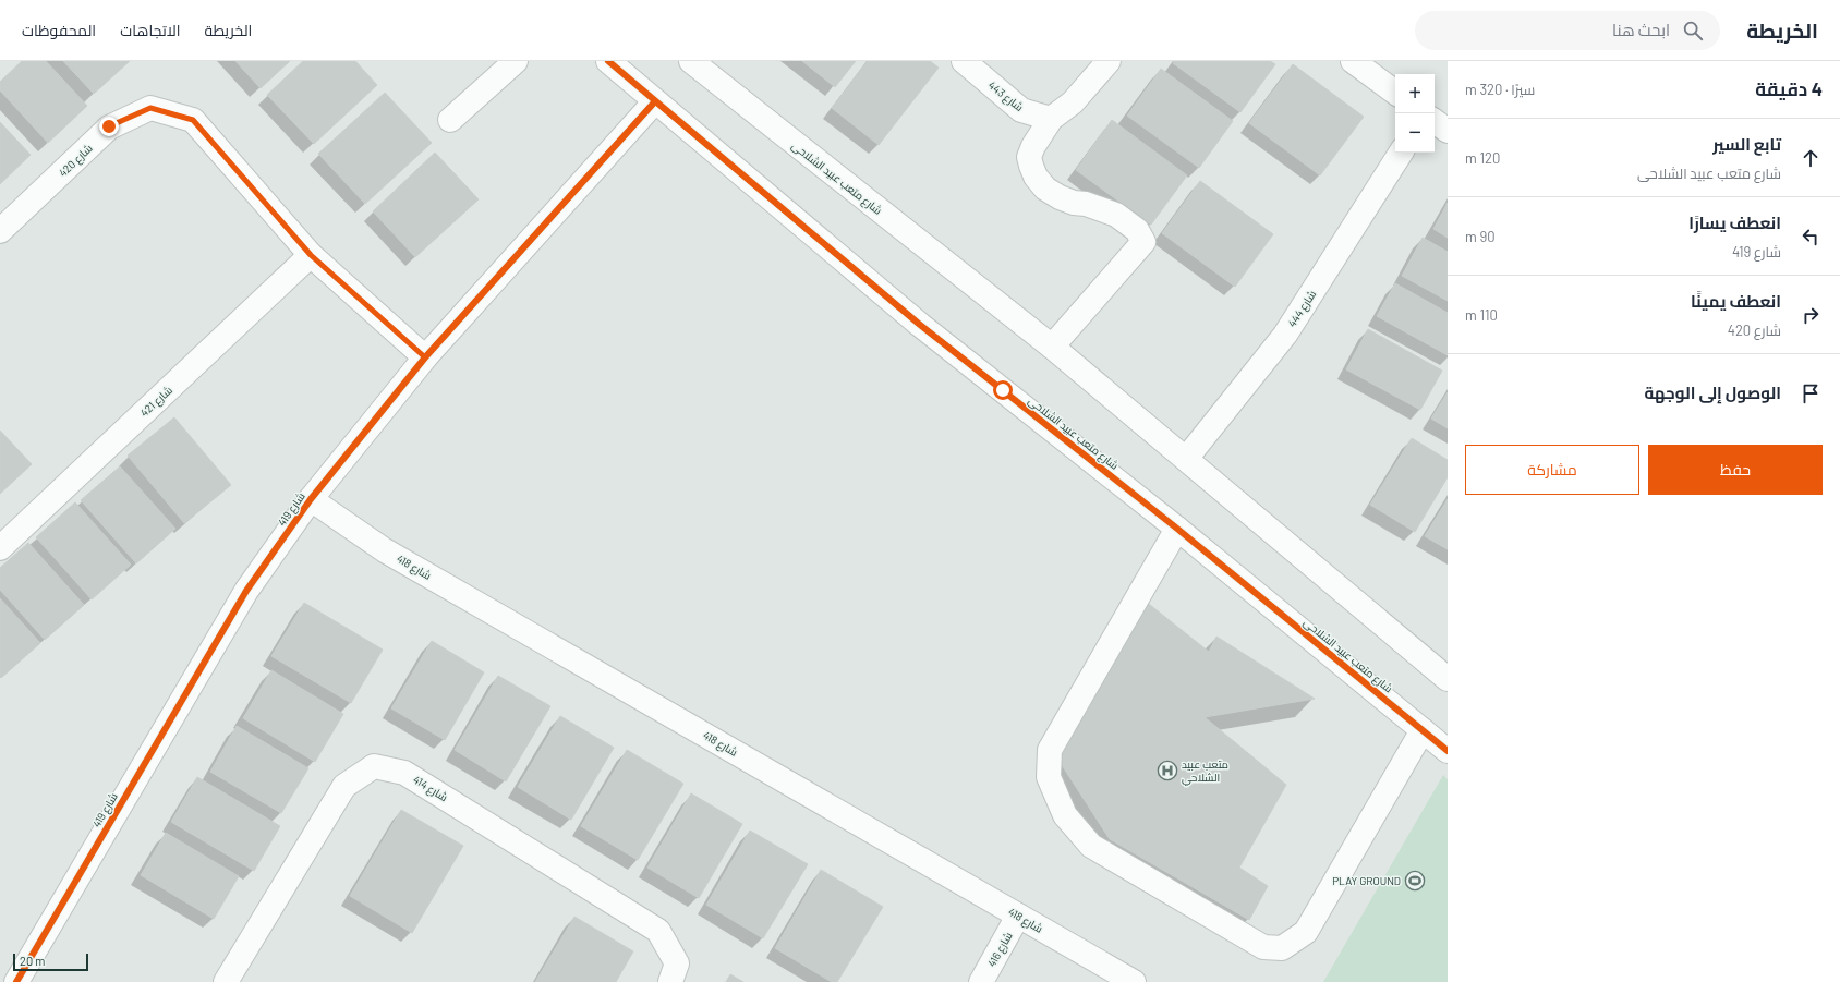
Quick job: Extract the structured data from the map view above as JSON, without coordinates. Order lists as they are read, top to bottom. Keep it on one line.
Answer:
{"streets":{"street":["شارع 443","شارع 420","شارع متعب عبيد الشلاحى","شارع 444","شارع 421","شارع 419","شارع 418","شارع 414","شارع 416"]},"crossings":[["شارع 420","شارع 421"],["شارع 420","شارع 419"],["شارع متعب عبيد الشلاحى","شارع 444"],["شارع متعب عبيد الشلاحى","شارع 419"],["شارع 419","شارع 418"],["شارع 418","شارع 416"]],"places":{"hospital":["متعب عبيد الشلاحي"],"sports":["PLAY GROUND"]},"scale_bar":"20 m","page":{"header":"الخريطة","search":"ابحث هنا","nav":["الخريطة","الاتجاهات","المحفوظات"],"heading":["4 دقيقة","سيرًا · 320 m"],"map_buttons":["+","−"],"list":[["تابع السير","شارع متعب عبيد الشلاحى","120 m"],["انعطف يسارًا","شارع 419","90 m"],["انعطف يمينًا","شارع 420","110 m"],"الوصول إلى الوجهة"],"buttons":["حفظ","مشاركة"],"scale":"20 m"}}
